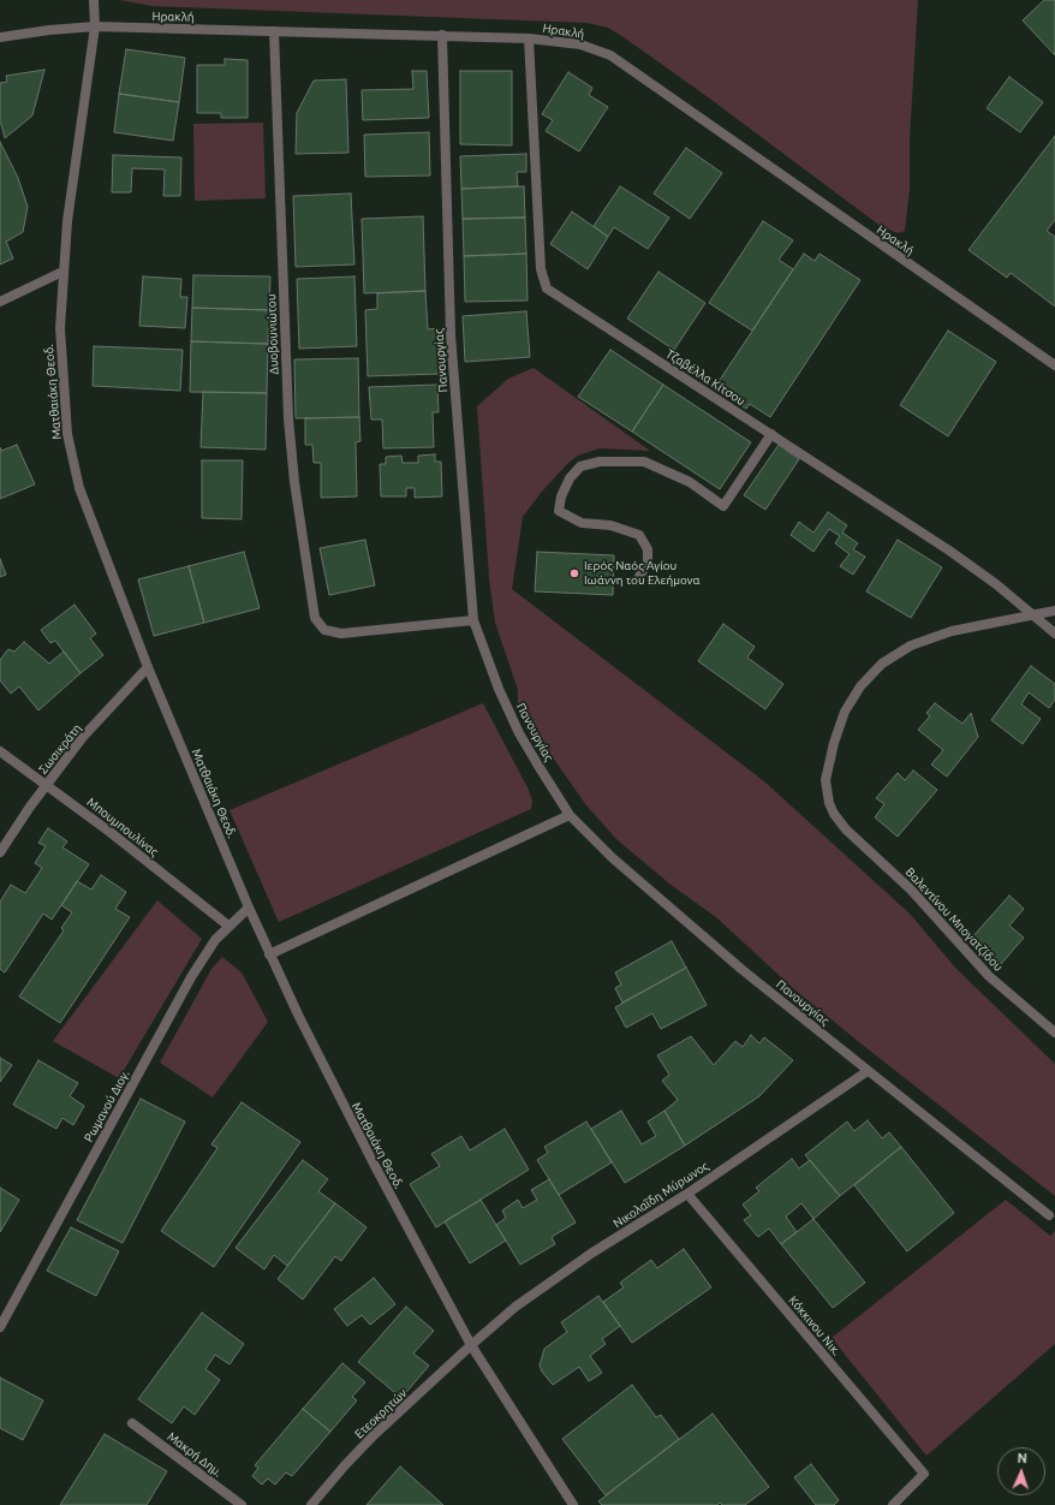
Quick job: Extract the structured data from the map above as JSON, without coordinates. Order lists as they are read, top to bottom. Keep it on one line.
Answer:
{"streets":{"street":["Ηρακλή","Δυοβουνιώτου","Πανουργίας","Τζαβέλλα Κίτσου","Ματθαιάκη Θεοδ.","Σωσικράτη","Μπουμπουλίνας","Βαλεντίνου Μπογατζίδου","Ρωμανού Διογ.","Νικολαΐδη Μύρωνος","Κόκκινου Νικ.","Ετεοκρητών","Μακρή Δημ."]},"crossings":[["Ηρακλή","Δυοβουνιώτου"],["Ηρακλή","Πανουργίας"],["Ηρακλή","Τζαβέλλα Κίτσου"],["Ηρακλή","Ματθαιάκη Θεοδ."],["Δυοβουνιώτου","Πανουργίας"],["Πανουργίας","Νικολαΐδη Μύρωνος"],["Τζαβέλλα Κίτσου","Βαλεντίνου Μπογατζίδου"],["Ματθαιάκη Θεοδ.","Σωσικράτη"],["Ματθαιάκη Θεοδ.","Ρωμανού Διογ."],["Ματθαιάκη Θεοδ.","Νικολαΐδη Μύρωνος"],["Ματθαιάκη Θεοδ.","Ετεοκρητών"],["Σωσικράτη","Μπουμπουλίνας"],["Μπουμπουλίνας","Ρωμανού Διογ."],["Νικολαΐδη Μύρωνος","Κόκκινου Νικ."],["Νικολαΐδη Μύρωνος","Ετεοκρητών"]],"places":["Ιερός Ναός Αγίου Ιωάννη του Ελεήμονα"],"north":"top"}
